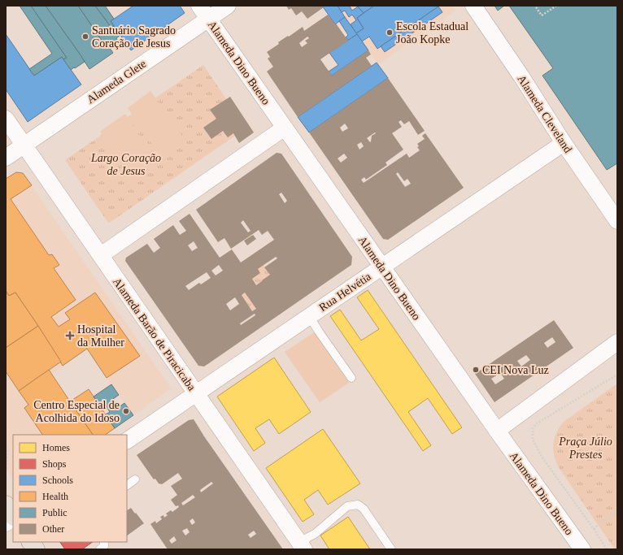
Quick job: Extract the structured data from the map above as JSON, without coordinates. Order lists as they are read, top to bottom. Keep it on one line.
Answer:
{"streets":{"street":["Alameda Dino Bueno","Alameda Glete","Alameda Cleveland","Rua Helvétia","Alameda Barão de Piracicaba"]},"crossings":[["Alameda Dino Bueno","Alameda Glete"],["Alameda Dino Bueno","Rua Helvétia"],["Alameda Glete","Alameda Barão de Piracicaba"],["Alameda Cleveland","Rua Helvétia"],["Rua Helvétia","Alameda Barão de Piracicaba"]],"parks":["Largo Coração de Jesus","Praça Júlio Prestes"],"places":{"other":["Escola Estadual João Kopke","Santuário Sagrado Coração de Jesus","CEI Nova Luz","Centro Especial de Acolhida do Idoso"],"health":["Hospital da Mulher"]},"legend":["Homes","Shops","Schools","Health","Public","Other"]}
